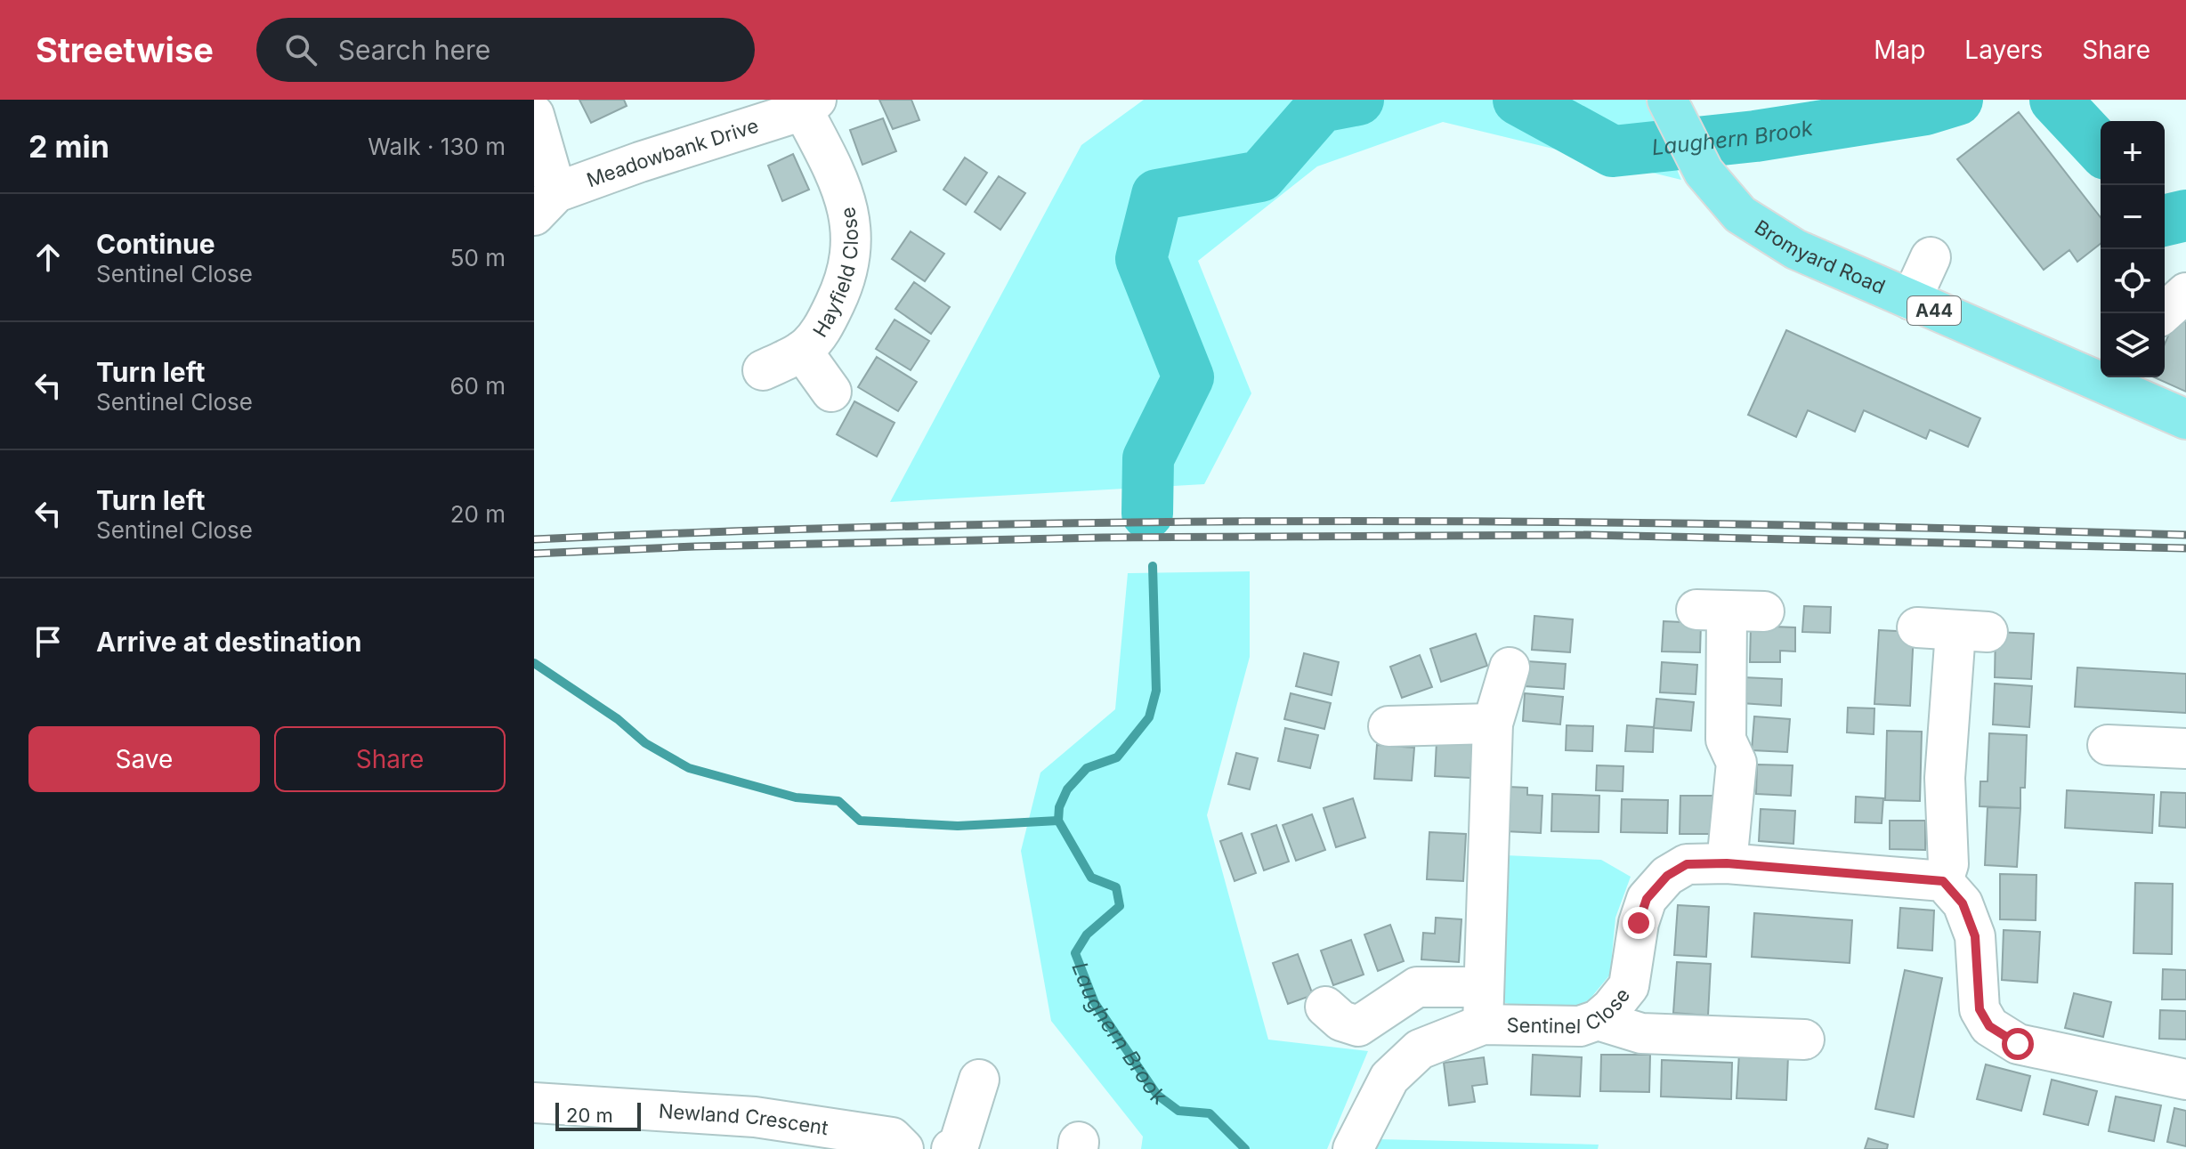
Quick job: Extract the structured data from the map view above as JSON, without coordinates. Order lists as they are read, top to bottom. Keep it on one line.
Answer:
{"streets":{"main road":["Bromyard Road","A44"],"street":["Meadowbank Drive","Hayfield Close","Sentinel Close","Newland Crescent"]},"crossings":[["Meadowbank Drive","Hayfield Close"]],"water":["Laughern Brook"],"scale_bar":"20 m","page":{"header":"Streetwise","search":"Search here","nav":["Map","Layers","Share"],"heading":["2 min","Walk · 130 m"],"map_buttons":["+","−"],"list":[["Continue","Sentinel Close","50 m"],["Turn left","Sentinel Close","60 m"],["Turn left","Sentinel Close","20 m"],"Arrive at destination"],"buttons":["Save","Share"],"scale":"20 m"}}
